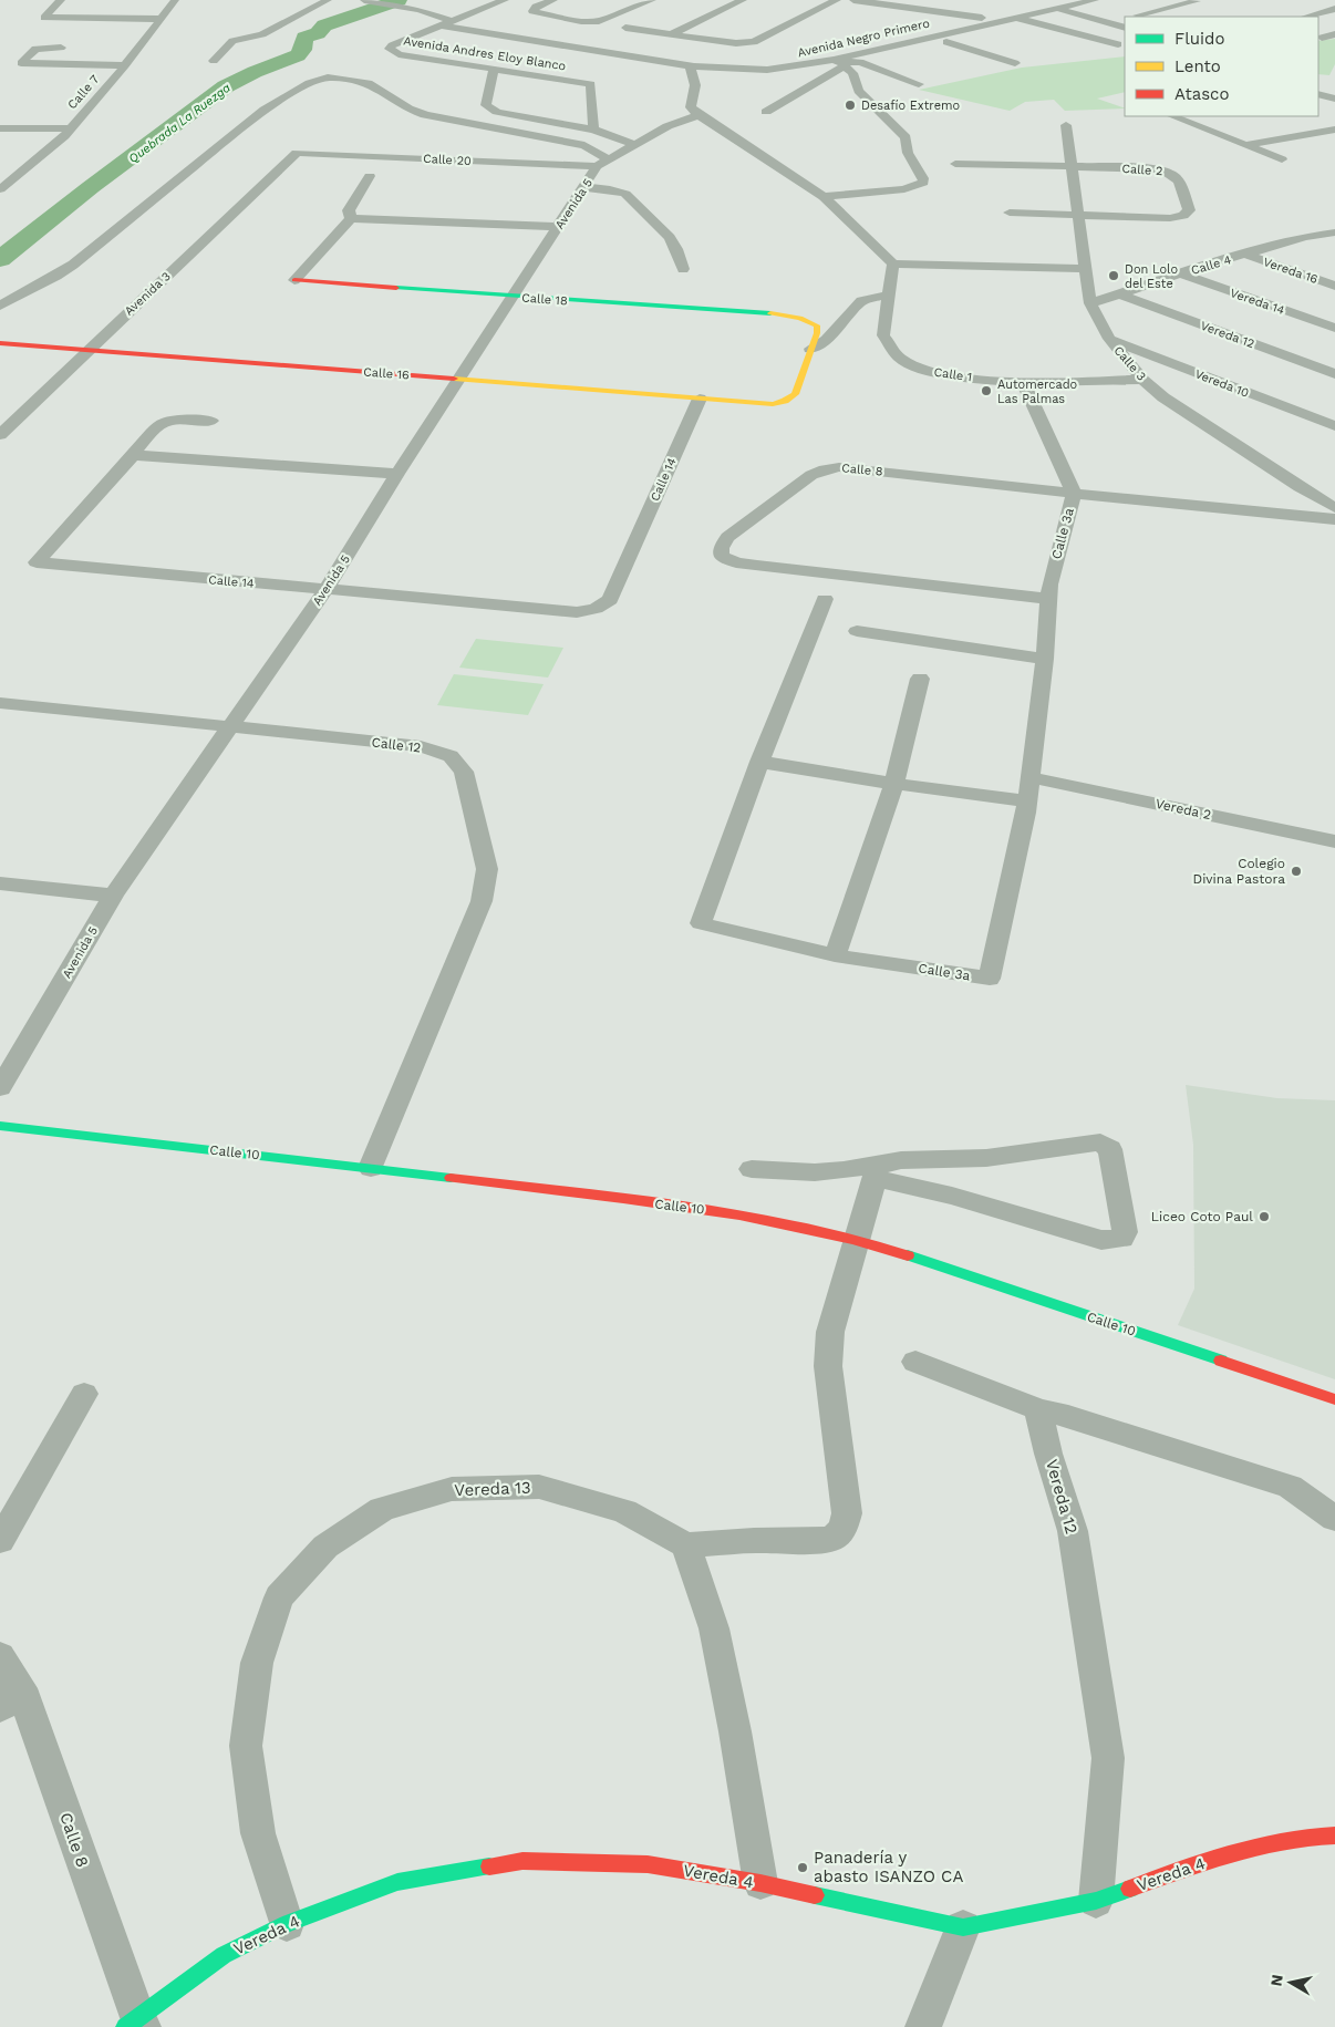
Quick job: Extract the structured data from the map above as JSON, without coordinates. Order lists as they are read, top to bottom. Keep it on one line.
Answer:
{"streets":{"street":["Avenida Negro Primero","Avenida Andres Eloy Blanco","Calle 7","Calle 20","Calle 2","Avenida 5","Calle 4","Vereda 16","Avenida 3","Calle 18","Vereda 14","Vereda 12","Calle 3","Calle 16","Calle 1","Vereda 10","Calle 8","Calle 14","Calle 3a","Calle 12","Vereda 2","Calle 10","Vereda 13","Vereda 4"]},"crossings":[["Avenida Negro Primero","Avenida Andres Eloy Blanco"],["Calle 20","Avenida 5"],["Calle 20","Avenida 3"],["Calle 2","Calle 3"],["Avenida 5","Calle 18"],["Avenida 5","Calle 16"],["Avenida 5","Calle 14"],["Avenida 5","Calle 12"],["Calle 4","Vereda 16"],["Calle 4","Vereda 14"],["Calle 4","Vereda 12"],["Calle 4","Calle 3"],["Avenida 3","Calle 16"],["Calle 18","Calle 16"],["Vereda 12","Vereda 4"],["Calle 3","Calle 1"],["Calle 3","Vereda 10"],["Calle 16","Calle 14"],["Calle 1","Calle 3a"],["Calle 8","Calle 3a"],["Calle 8","Vereda 4"],["Calle 3a","Vereda 2"],["Calle 12","Calle 10"],["Vereda 13","Vereda 4"]],"water":["Quebrada La Ruezga"],"places":["Desafío Extremo","Don Lolo del Este","Automercado Las Palmas","Colegio Divina Pastora","Liceo Coto Paul","Panadería y abasto ISANZO CA"],"legend":["Fluido","Lento","Atasco"],"north":"left"}
